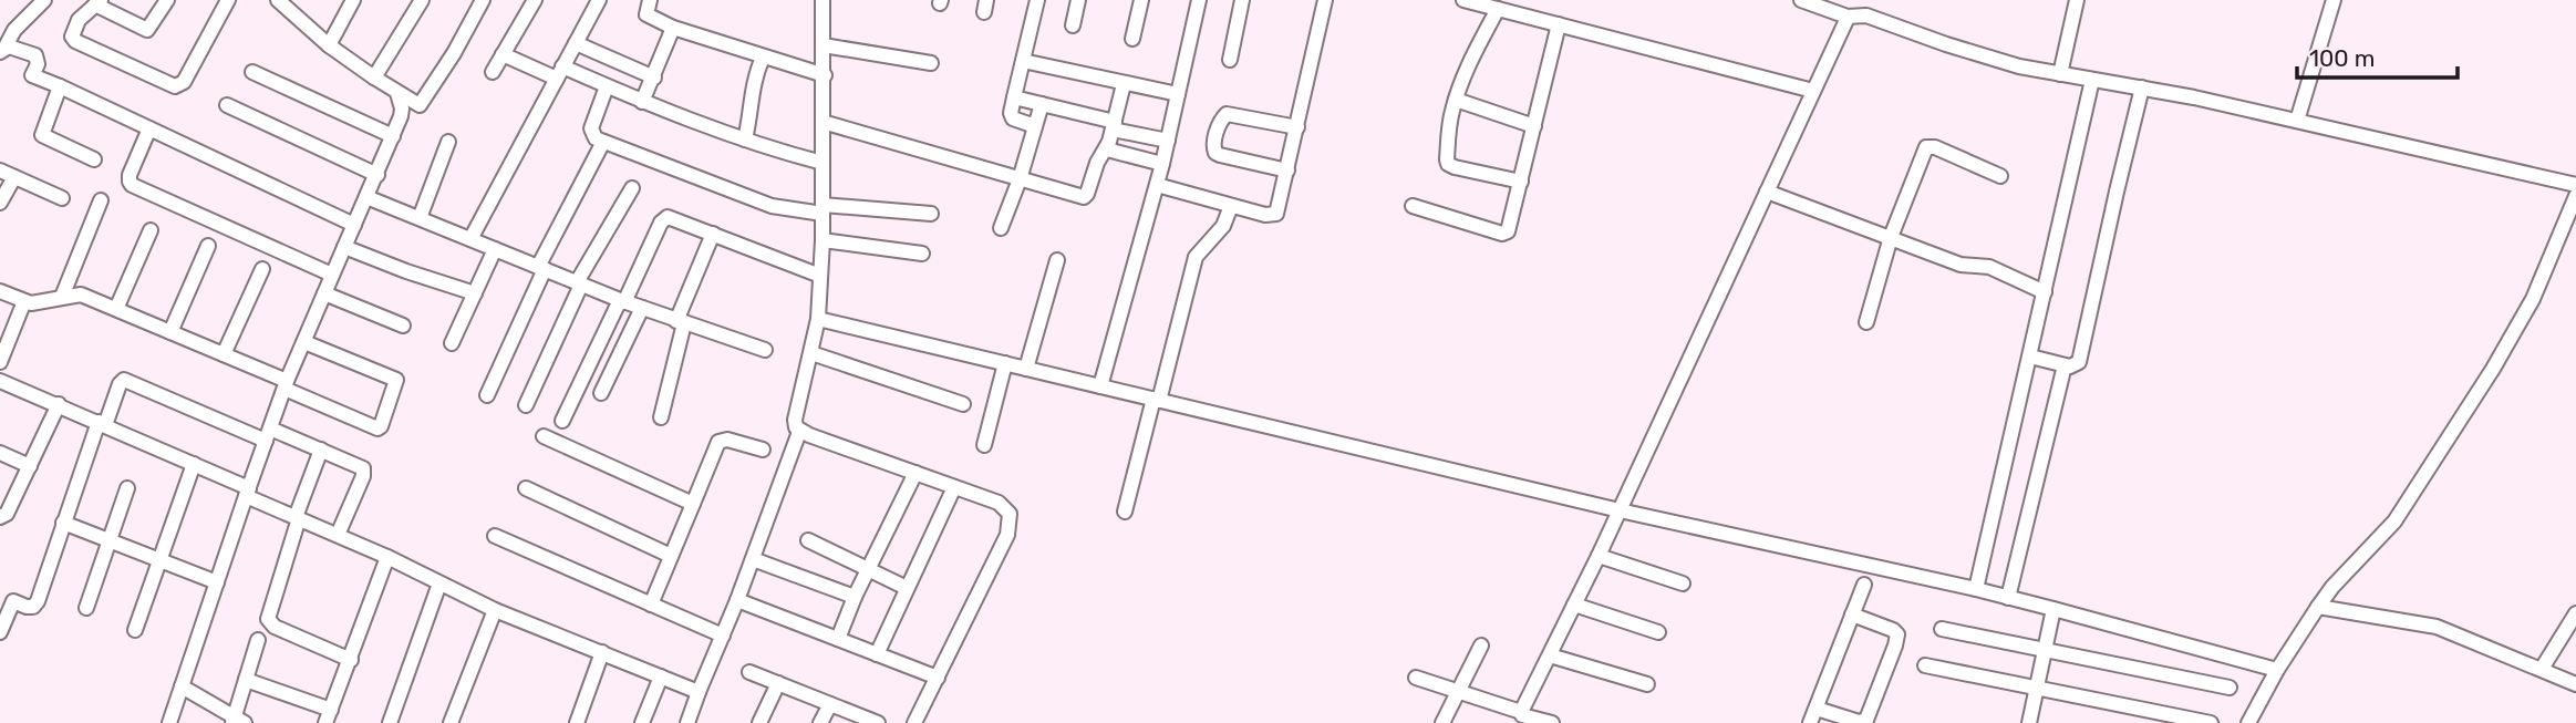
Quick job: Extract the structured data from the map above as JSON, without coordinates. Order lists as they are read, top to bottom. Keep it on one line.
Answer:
{"scale_bar":"100 m"}
